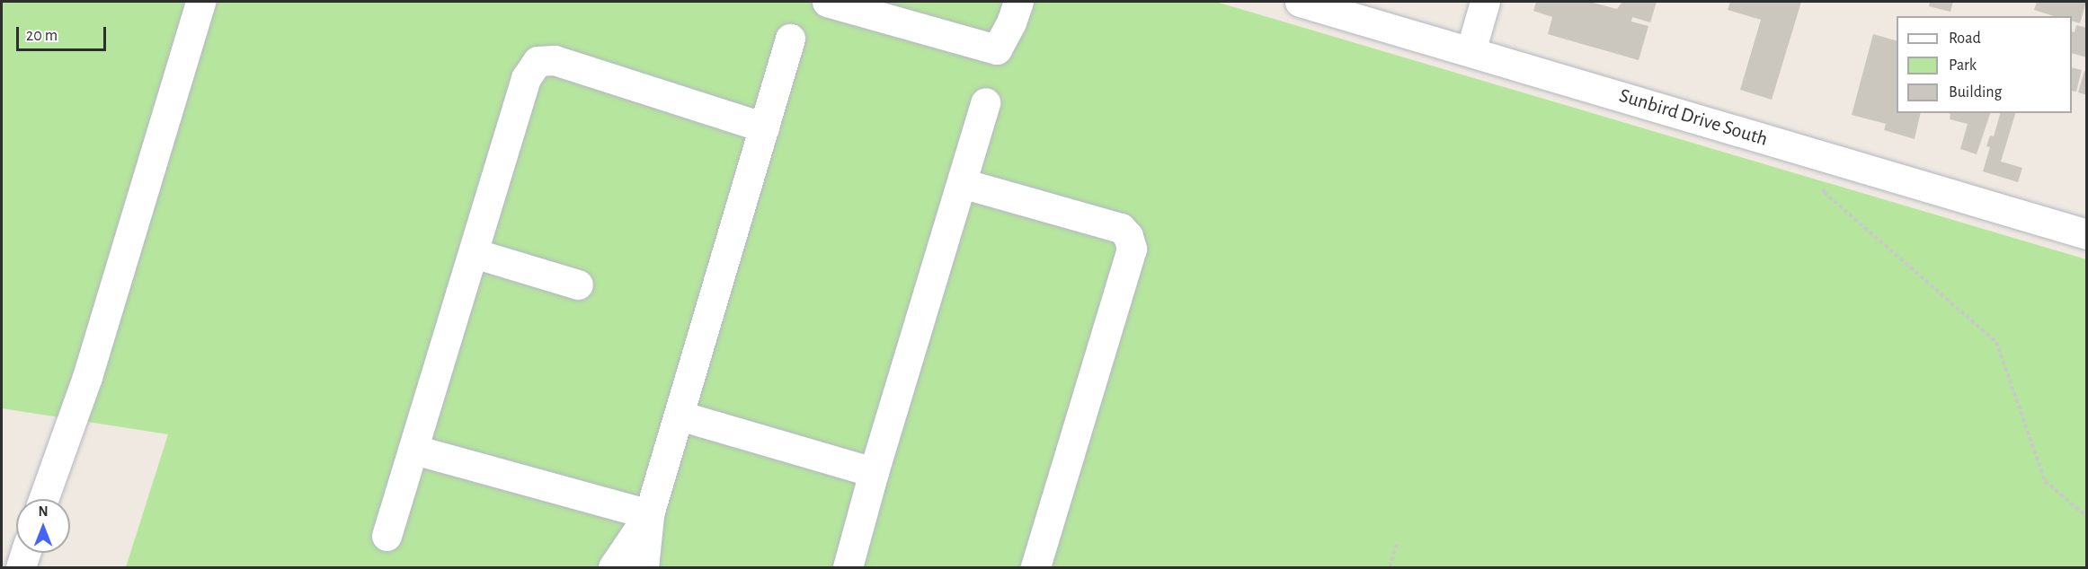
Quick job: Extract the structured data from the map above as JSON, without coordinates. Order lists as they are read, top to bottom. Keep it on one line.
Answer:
{"streets":{"street":["Sunbird Drive South"]},"legend":["Road","Park","Building"],"scale_bar":"20 m","north":"top"}
